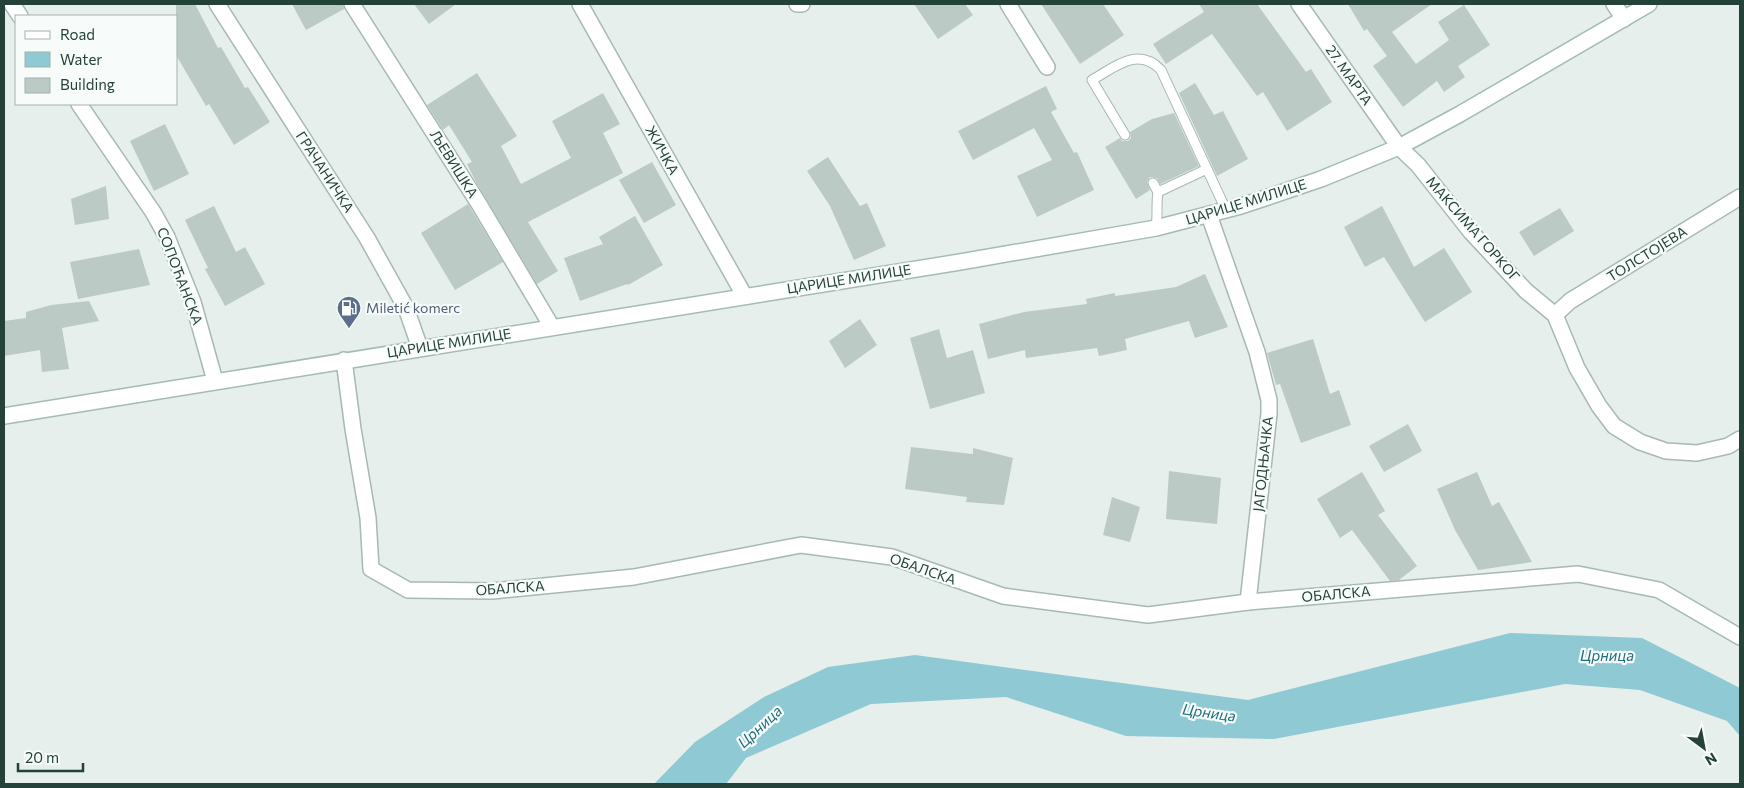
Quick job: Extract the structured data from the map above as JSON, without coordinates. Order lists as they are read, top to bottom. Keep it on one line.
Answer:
{"streets":{"street":["27. МАРТА","ЖИЧКА","ЉЕВИШКА","ГРАЧАНИЧКА","ЦАРИЦЕ МИЛИЦЕ","МАКСИМА ГОРКОГ","ТОЛСТОЈЕВА","СОПОЋАНСКА","ЈАГОДЊАЧКА","ОБАЛСКА"]},"crossings":[["27. МАРТА","ЦАРИЦЕ МИЛИЦЕ"],["27. МАРТА","МАКСИМА ГОРКОГ"],["ЖИЧКА","ЦАРИЦЕ МИЛИЦЕ"],["ЉЕВИШКА","ЦАРИЦЕ МИЛИЦЕ"],["ГРАЧАНИЧКА","ЦАРИЦЕ МИЛИЦЕ"],["ЦАРИЦЕ МИЛИЦЕ","МАКСИМА ГОРКОГ"],["ЦАРИЦЕ МИЛИЦЕ","СОПОЋАНСКА"],["ЦАРИЦЕ МИЛИЦЕ","ЈАГОДЊАЧКА"],["ЦАРИЦЕ МИЛИЦЕ","ОБАЛСКА"],["МАКСИМА ГОРКОГ","ТОЛСТОЈЕВА"],["ЈАГОДЊАЧКА","ОБАЛСКА"]],"water":["Црница"],"places":{"fuel station":["Miletić komerc"]},"legend":["Road","Water","Building"],"scale_bar":"20 m","north":"bottom right"}
